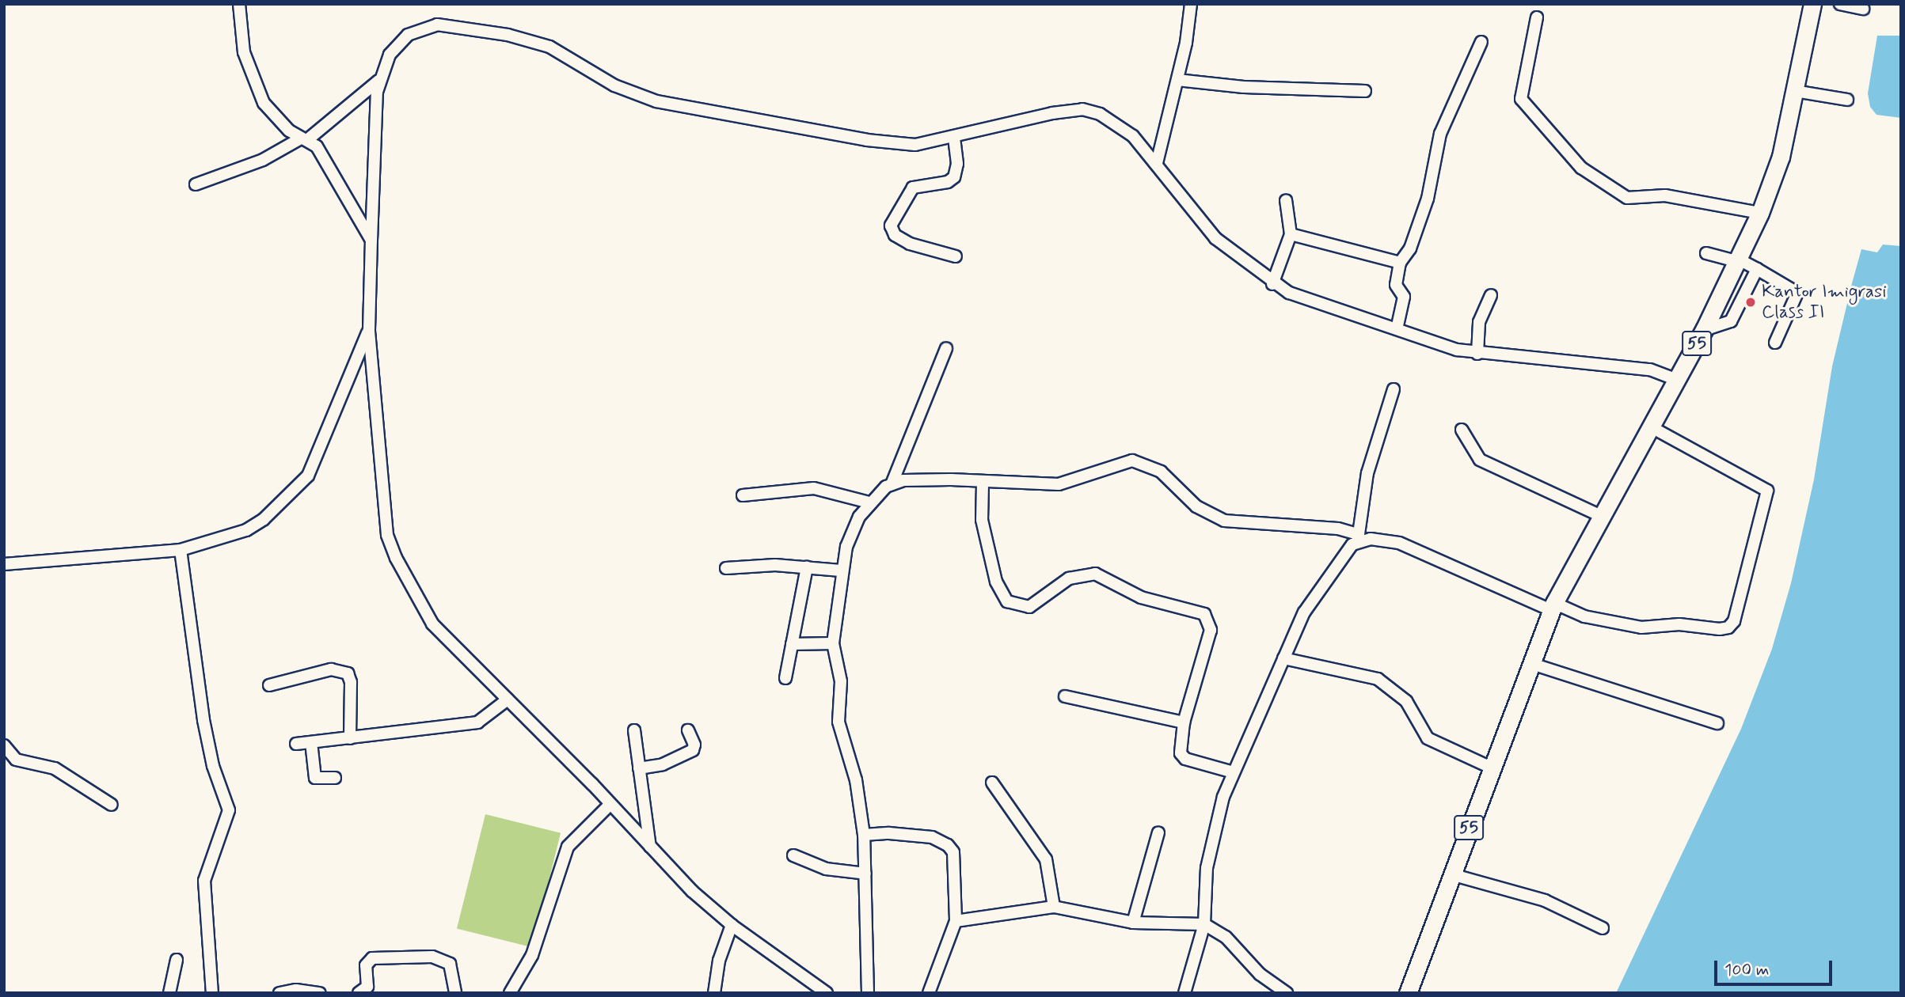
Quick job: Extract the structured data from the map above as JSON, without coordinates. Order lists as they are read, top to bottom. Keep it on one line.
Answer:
{"streets":{"highway":["55"]},"places":["Kantor Imigrasi Class II"],"scale_bar":"100 m"}
